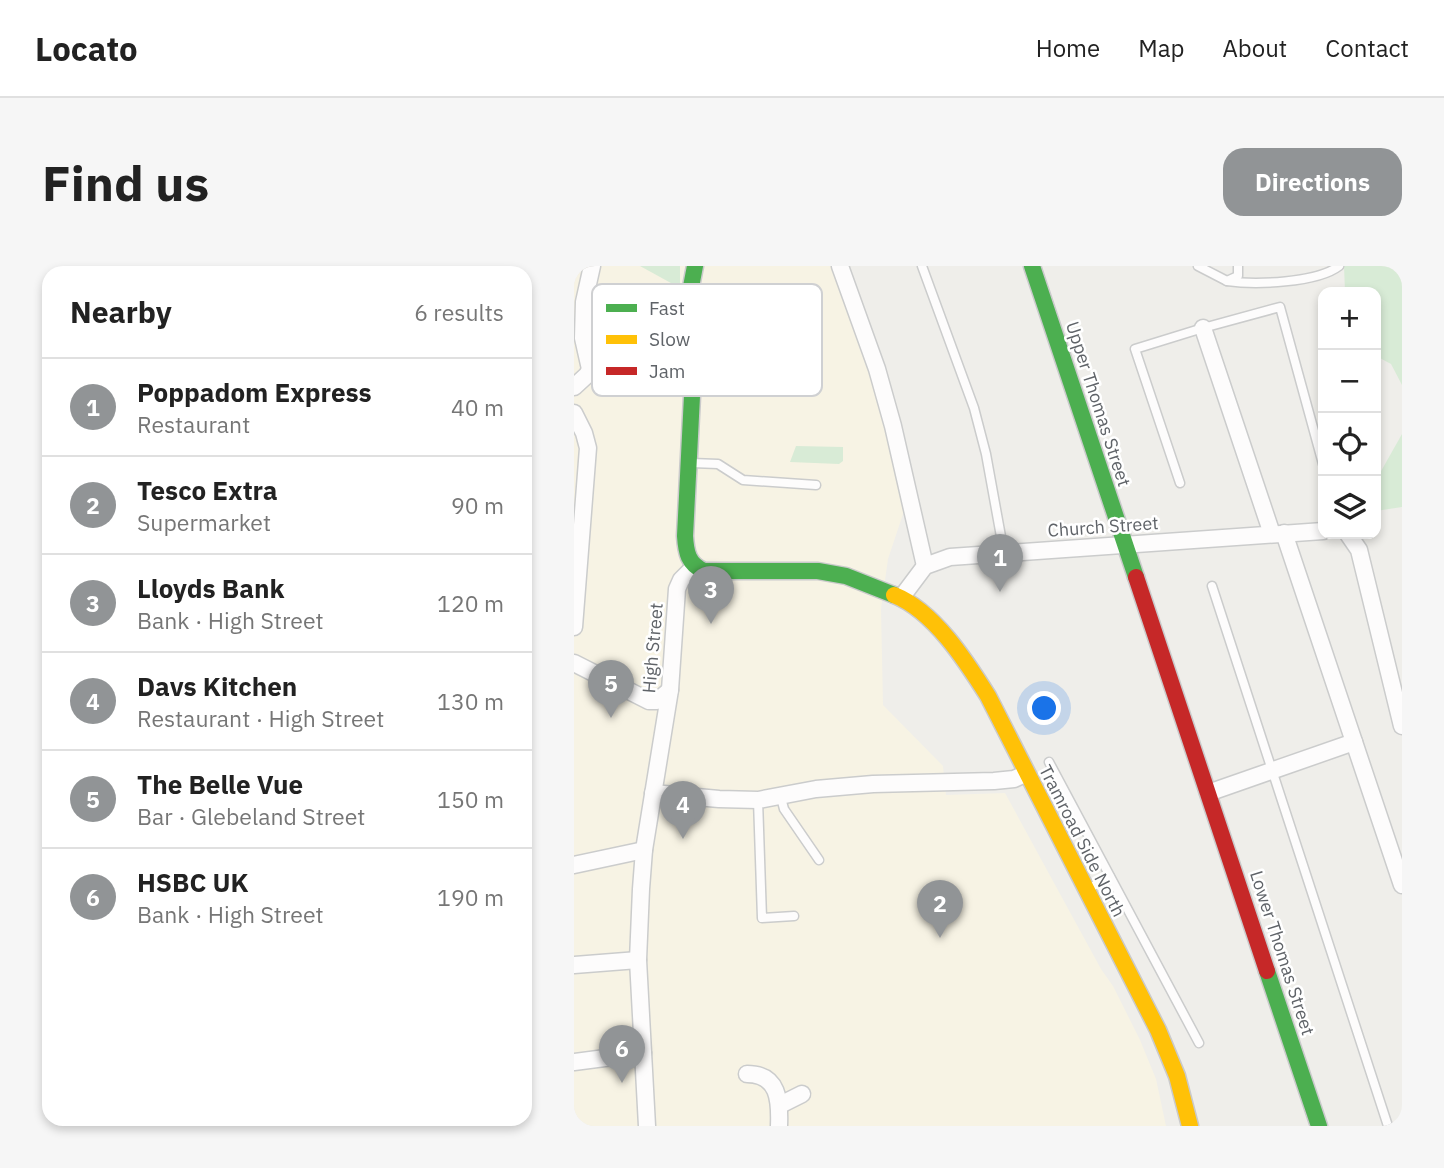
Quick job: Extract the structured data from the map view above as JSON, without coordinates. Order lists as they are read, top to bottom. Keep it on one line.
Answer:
{"streets":{"street":["Upper Thomas Street","Church Street","High Street","Tramroad Side North","Lower Thomas Street"]},"crossings":[["Upper Thomas Street","Church Street"],["Upper Thomas Street","Lower Thomas Street"]],"legend":["Fast","Slow","Jam"],"page":{"header":"Locato","nav":["Home","Map","About","Contact"],"buttons":"Directions","title":"Find us","heading":["Nearby","6 results"],"map_buttons":["+","−"],"list":[{"mark":"1","name":"Poppadom Express","note":"Restaurant","value":"40 m"},{"mark":"2","name":"Tesco Extra","note":"Supermarket","value":"90 m"},{"mark":"3","name":"Lloyds Bank","note":"Bank · High Street","value":"120 m"},{"mark":"4","name":"Davs Kitchen","note":"Restaurant · High Street","value":"130 m"},{"mark":"5","name":"The Belle Vue","note":"Bar · Glebeland Street","value":"150 m"},{"mark":"6","name":"HSBC UK","note":"Bank · High Street","value":"190 m"}],"pins":["1","3","5","4","2","6"]}}
